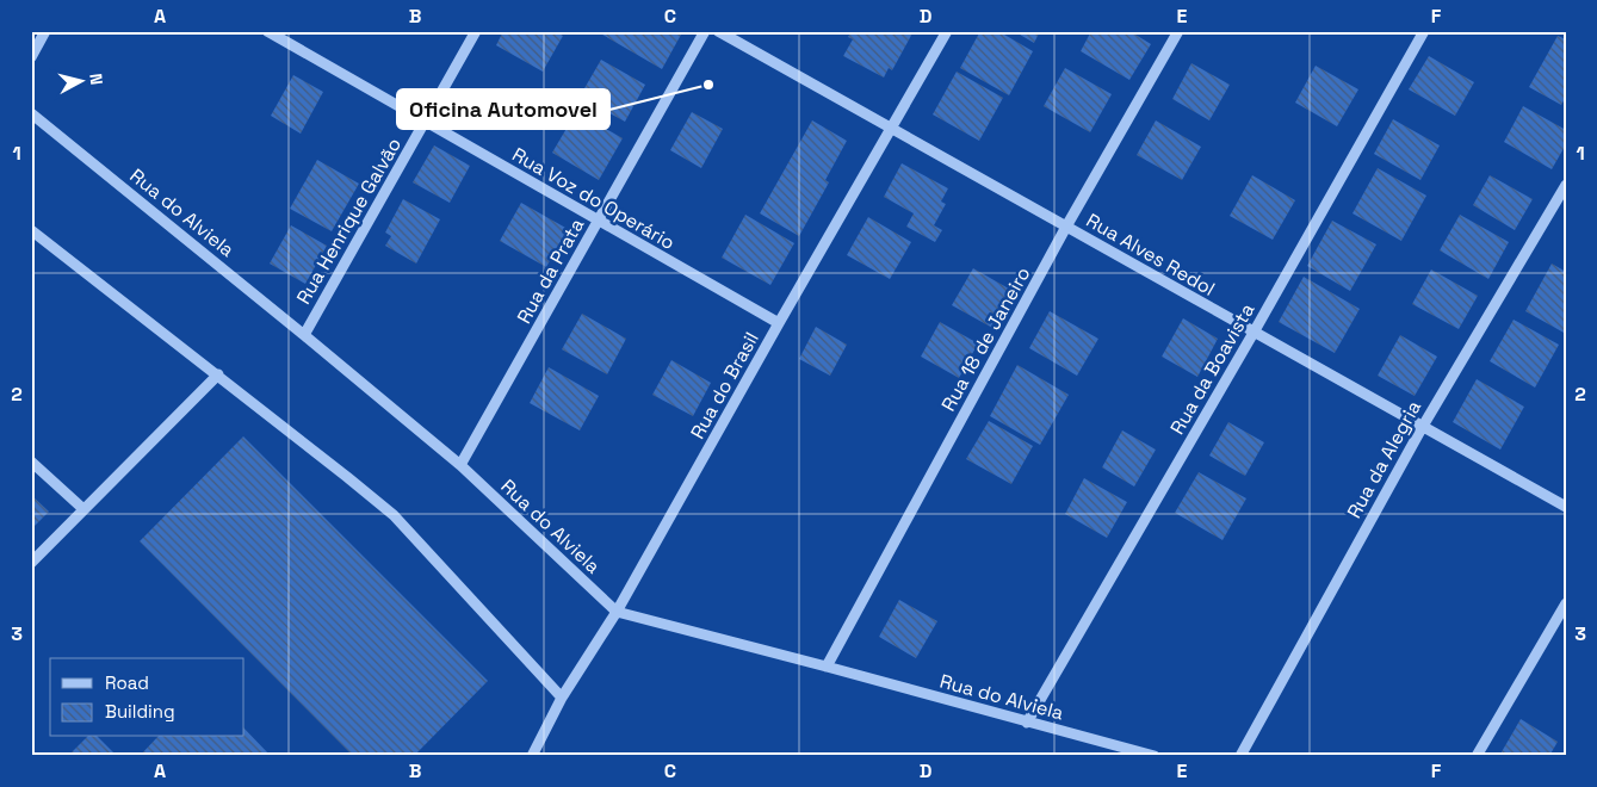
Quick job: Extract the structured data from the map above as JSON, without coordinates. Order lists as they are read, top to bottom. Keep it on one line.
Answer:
{"streets":{"street":["Rua Voz do Operário","Rua do Alviela","Rua Henrique Galvão","Rua Alves Redol","Rua da Prata","Rua 18 de Janeiro","Rua da Boavista","Rua do Brasil","Rua da Alegria"]},"crossings":[["Rua Voz do Operário","Rua Henrique Galvão"],["Rua Voz do Operário","Rua da Prata"],["Rua Voz do Operário","Rua do Brasil"],["Rua do Alviela","Rua Henrique Galvão"],["Rua do Alviela","Rua da Prata"],["Rua do Alviela","Rua 18 de Janeiro"],["Rua do Alviela","Rua da Boavista"],["Rua do Alviela","Rua do Brasil"],["Rua Alves Redol","Rua 18 de Janeiro"],["Rua Alves Redol","Rua da Boavista"],["Rua Alves Redol","Rua do Brasil"],["Rua Alves Redol","Rua da Alegria"]],"places":["Oficina Automovel"],"legend":["Road","Building"],"north":"right","grid":{"columns":["A","B","C","D","E","F"],"rows":["1","2","3"]}}
